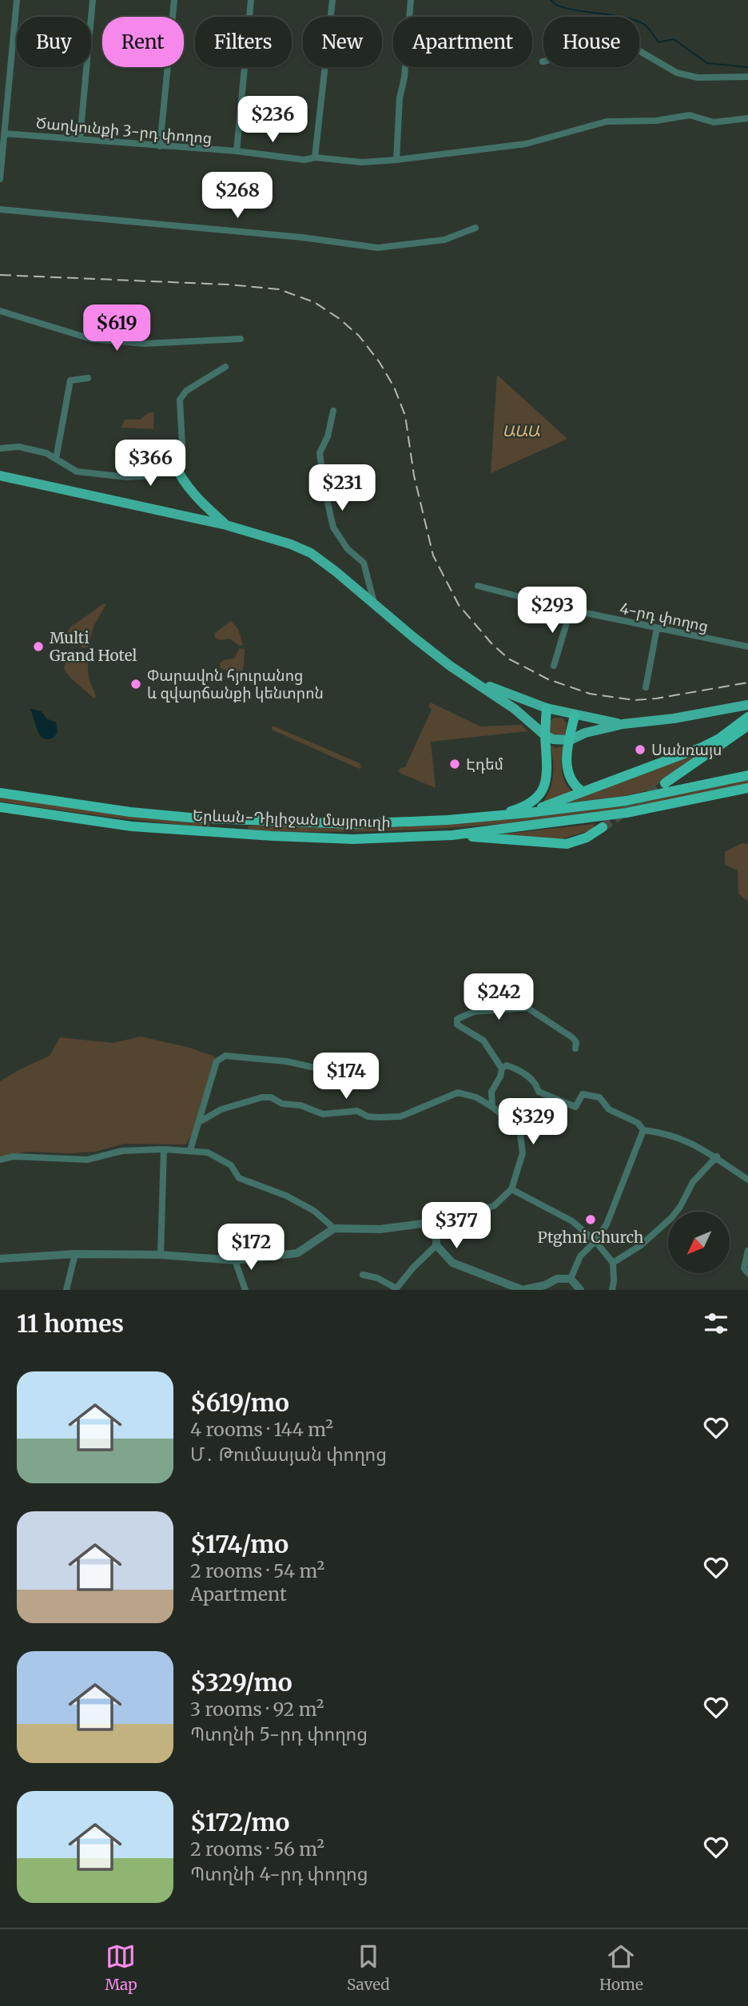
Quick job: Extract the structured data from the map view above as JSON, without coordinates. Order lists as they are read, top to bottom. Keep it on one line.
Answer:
{"streets":{"highway":["Երևան-Դիլիջան մայրուղի"],"street":["Ծաղկունքի 3-րդ փողոց","4-րդ փողոց"]},"parks":["ԱԱԱ"],"places":["Multi Grand Hotel","Փարավոն հյուրանոց և զվարճանքի կենտրոն","Սանռայս","Էդեմ","Ptghni Church"],"north":"bottom left","page":{"chip":["Buy","Rent","Filters","New","Apartment","House"],"price":["$236","$268","$619","$366","$231","$293","$242","$174","$329","$377","$172"],"heading":"11 homes","list":[{"name":"$619/mo","note":"4 rooms · 144 m² · Մ․ Թումասյան փողոց"},{"name":"$174/mo","note":"2 rooms · 54 m² · Apartment"},{"name":"$329/mo","note":"3 rooms · 92 m² · Պտղնի 5-րդ փողոց"},{"name":"$172/mo","note":"2 rooms · 56 m² · Պտղնի 4-րդ փողոց"}],"tabs":["Map","Saved","Home"]}}
